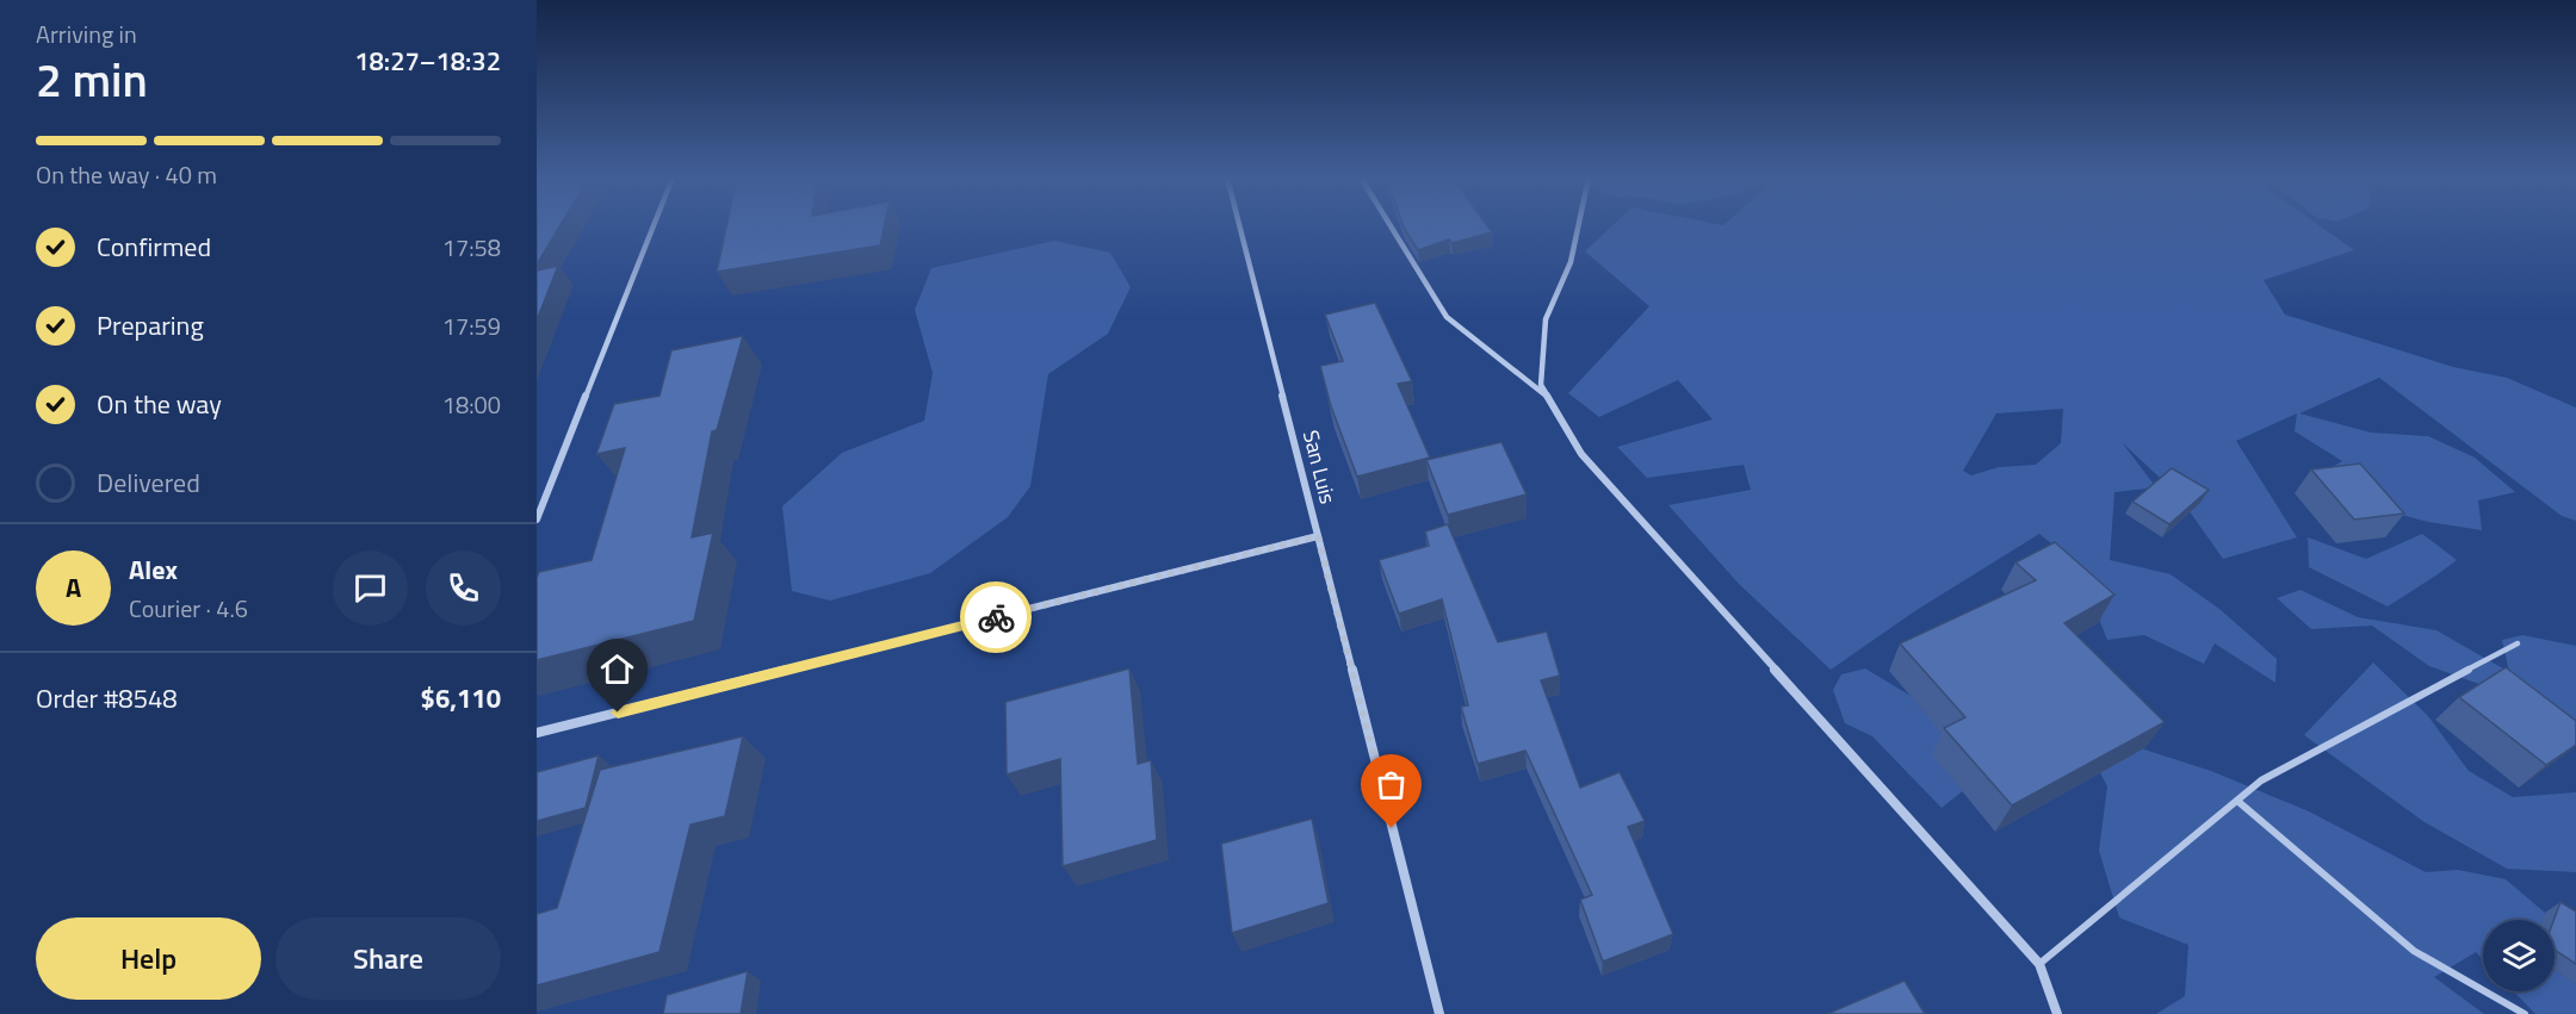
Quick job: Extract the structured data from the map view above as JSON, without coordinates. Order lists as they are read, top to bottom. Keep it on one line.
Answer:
{"streets":{"street":["San Luis"]},"page":{"heading":["2 min","Arriving in","18:27–18:32"],"panel":["Alex","Courier · 4.6","Order #8548","$6,110"],"bar":"On the way · 40 m","list":[["Confirmed","17:58"],["Preparing","17:59"],["On the way","18:00"],"Delivered"],"round":"A","buttons":["Help","Share"]}}
